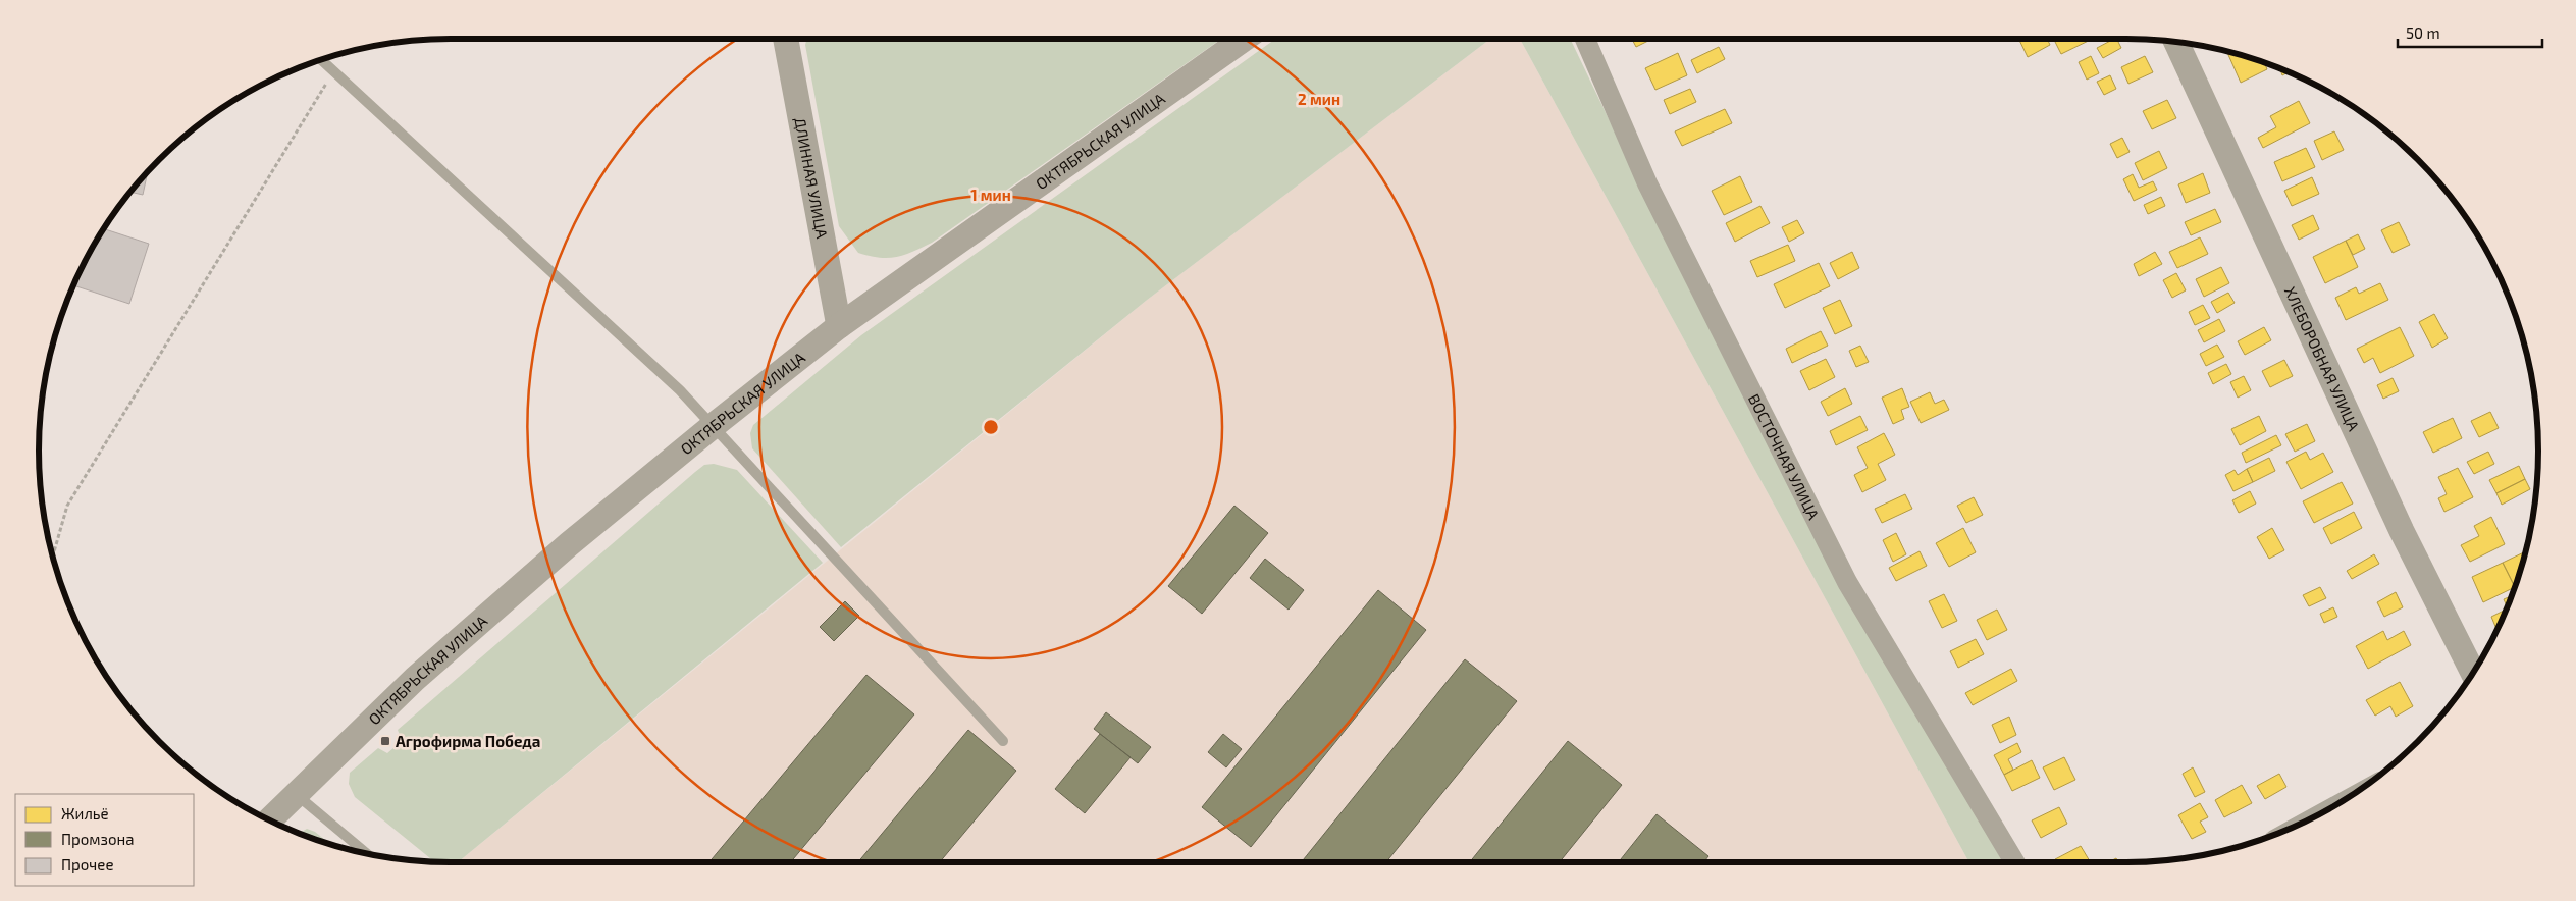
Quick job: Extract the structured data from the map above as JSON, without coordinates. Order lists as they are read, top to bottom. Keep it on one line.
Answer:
{"streets":{"street":["ОКТЯБРЬСКАЯ УЛИЦА","ДЛИННАЯ УЛИЦА","ХЛЕБОРОБНАЯ УЛИЦА","ВОСТОЧНАЯ УЛИЦА"]},"crossings":[["ОКТЯБРЬСКАЯ УЛИЦА","ДЛИННАЯ УЛИЦА"]],"places":{"transit":["Агрофирма Победа"]},"legend":["Жильё","Промзона","Прочее"],"scale_bar":"50 m","rings":["2 мин","1 мин"]}
